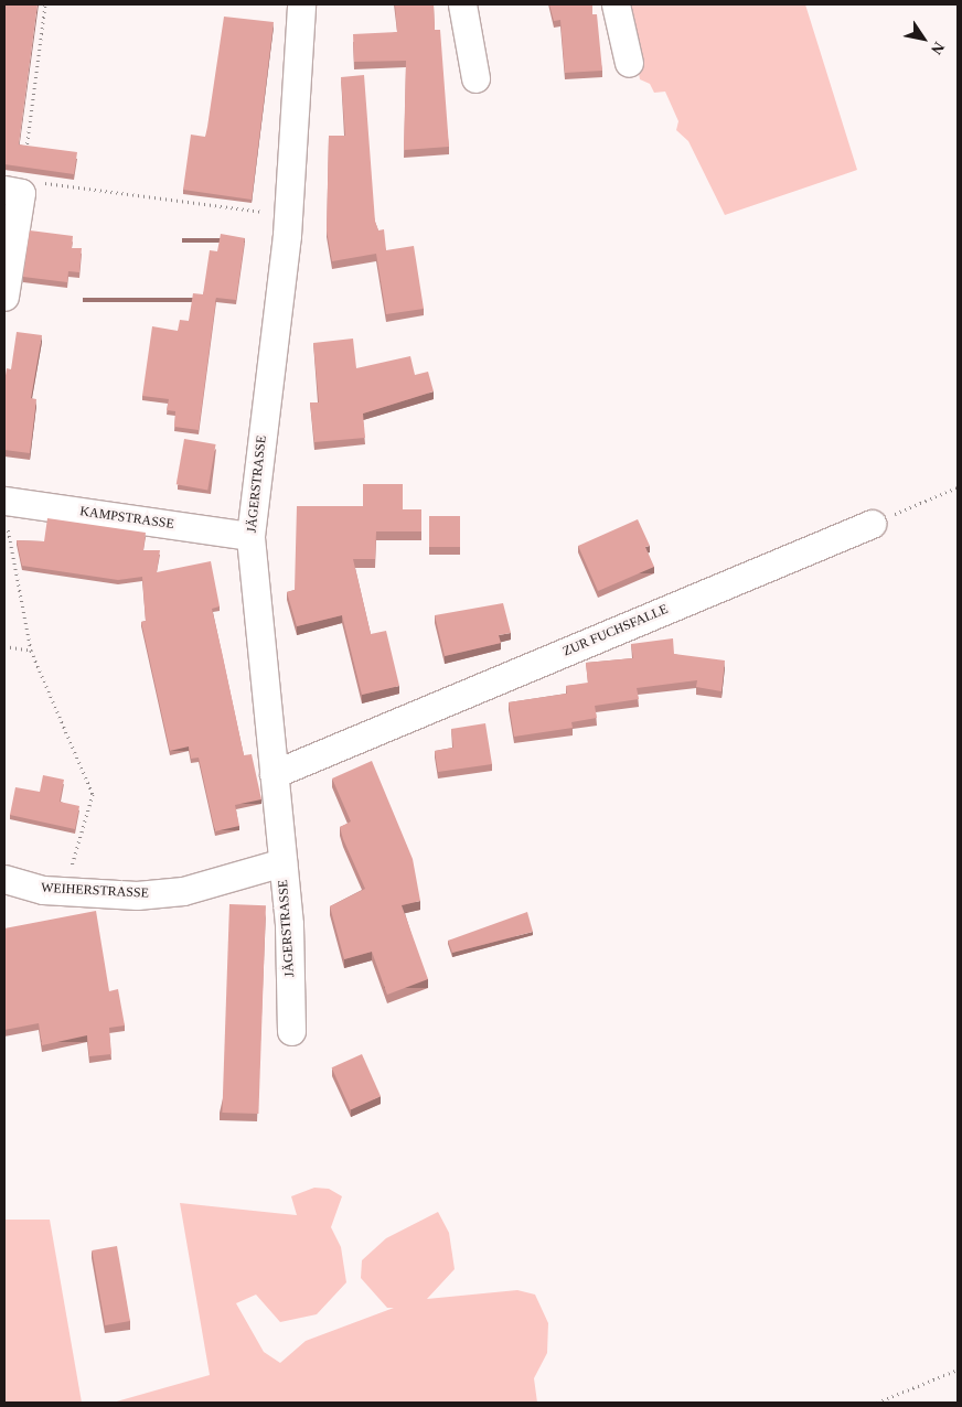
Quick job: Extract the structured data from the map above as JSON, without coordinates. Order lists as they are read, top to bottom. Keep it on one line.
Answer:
{"streets":{"street":["JÄGERSTRASSE","KAMPSTRASSE","ZUR FUCHSFALLE","WEIHERSTRASSE"]},"crossings":[["JÄGERSTRASSE","KAMPSTRASSE"],["JÄGERSTRASSE","ZUR FUCHSFALLE"],["JÄGERSTRASSE","WEIHERSTRASSE"]],"north":"bottom right"}
